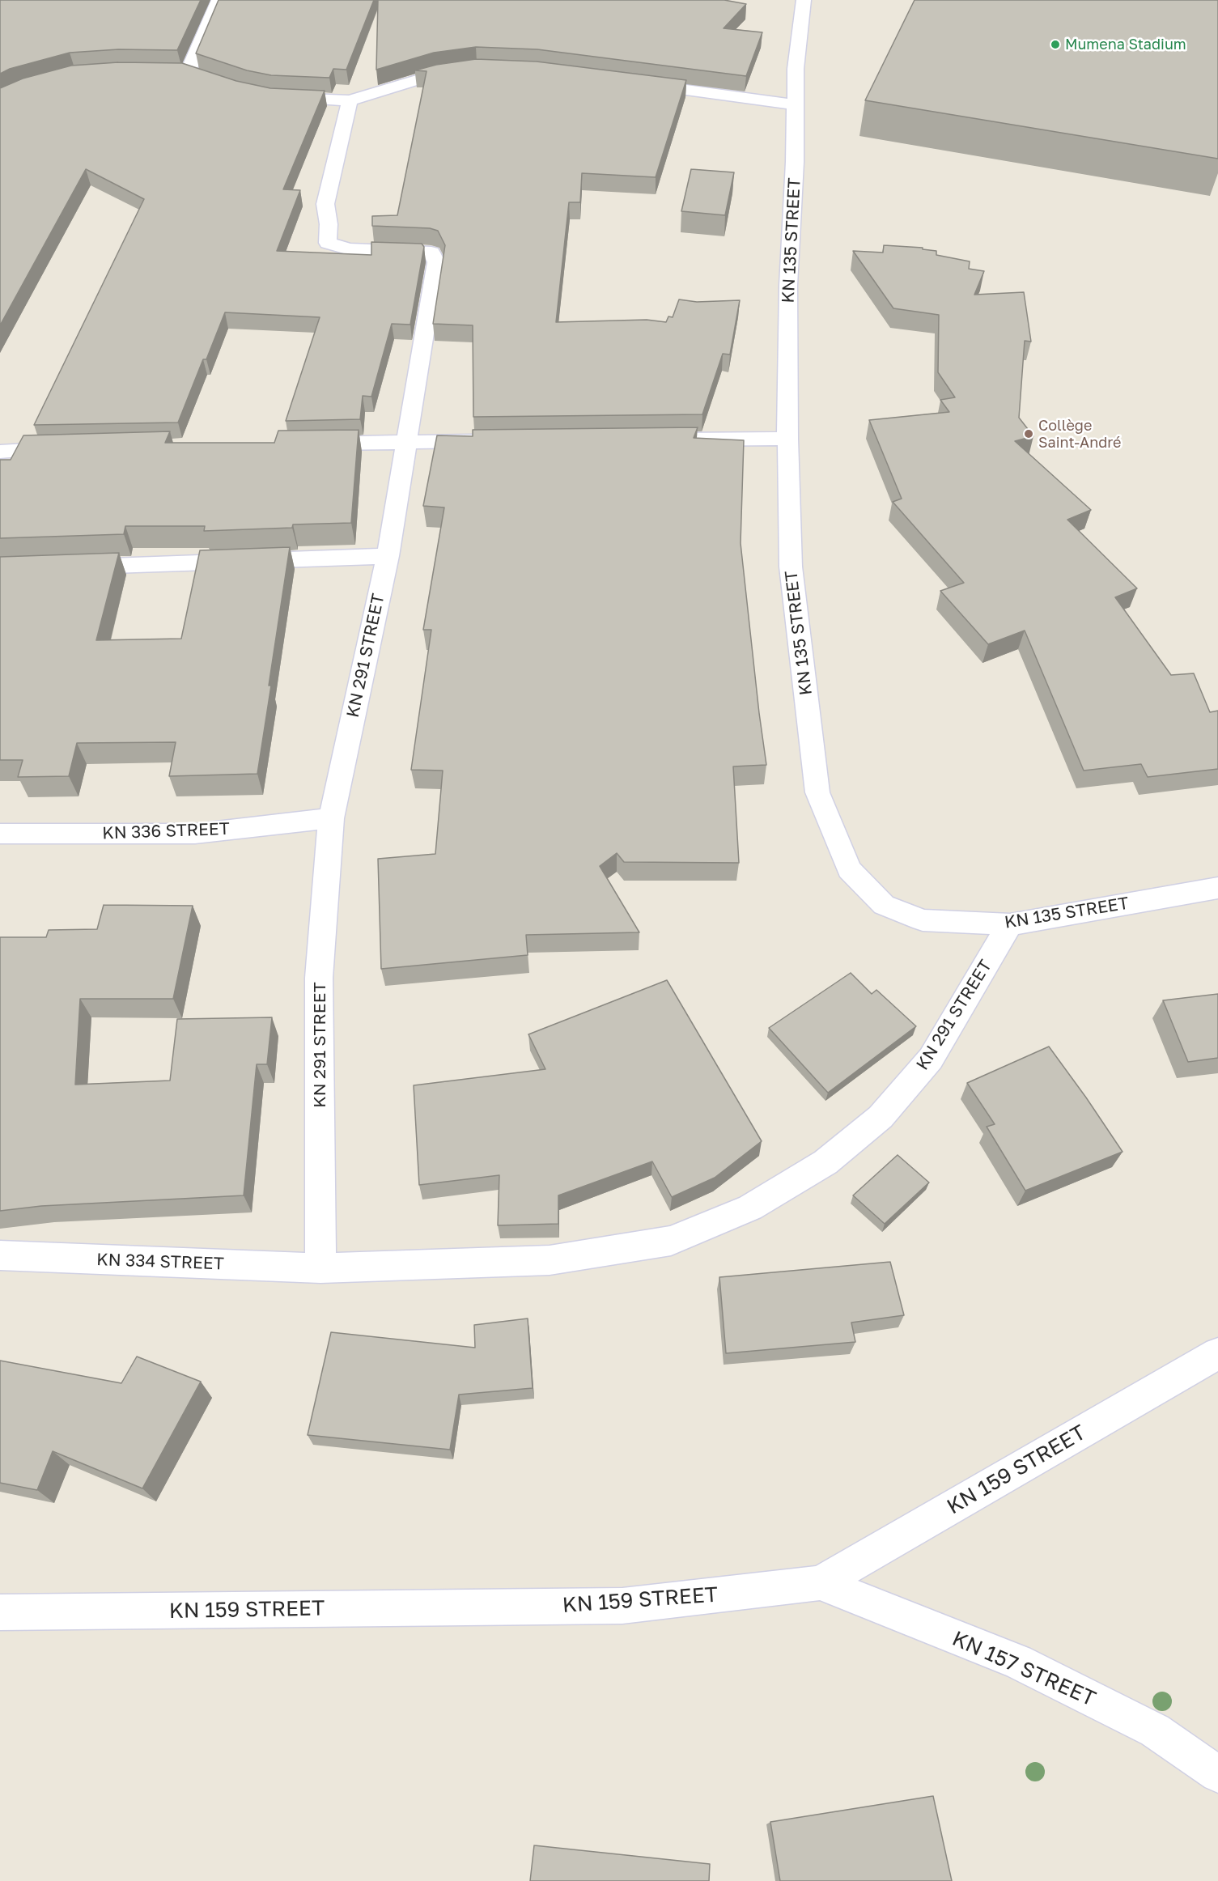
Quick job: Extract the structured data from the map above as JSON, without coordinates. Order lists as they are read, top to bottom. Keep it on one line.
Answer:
{"streets":{"street":["KN 135 STREET","KN 291 STREET","KN 336 STREET","KN 334 STREET","KN 159 STREET","KN 157 STREET"]},"crossings":[["KN 135 STREET","KN 291 STREET"],["KN 291 STREET","KN 336 STREET"],["KN 291 STREET","KN 334 STREET"],["KN 159 STREET","KN 157 STREET"]],"places":["Mumena Stadium","Collège Saint-André"]}
